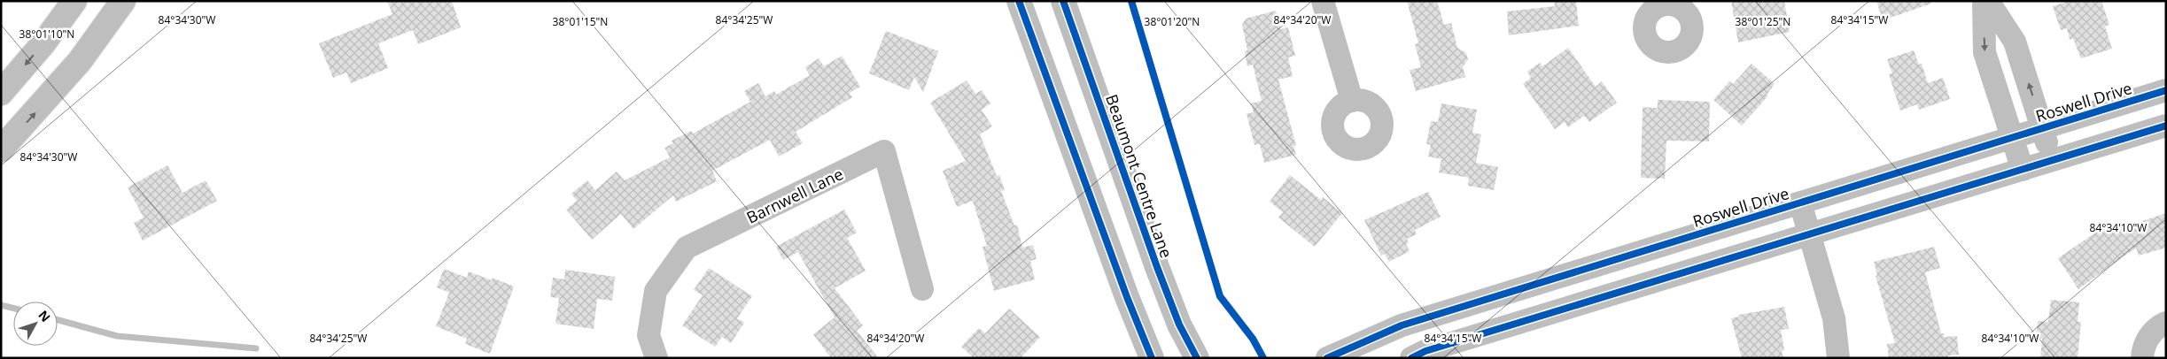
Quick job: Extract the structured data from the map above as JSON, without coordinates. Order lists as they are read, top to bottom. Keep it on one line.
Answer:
{"streets":{"street":["Roswell Drive","Beaumont Centre Lane","Barnwell Lane"]},"north":"top right","coordinates":["84°34'30\"W","84°34'25\"W","84°34'15\"W","84°34'20\"W","38°01'25\"N","38°01'15\"N","38°01'20\"N","38°01'10\"N","84°34'10\"W"]}
